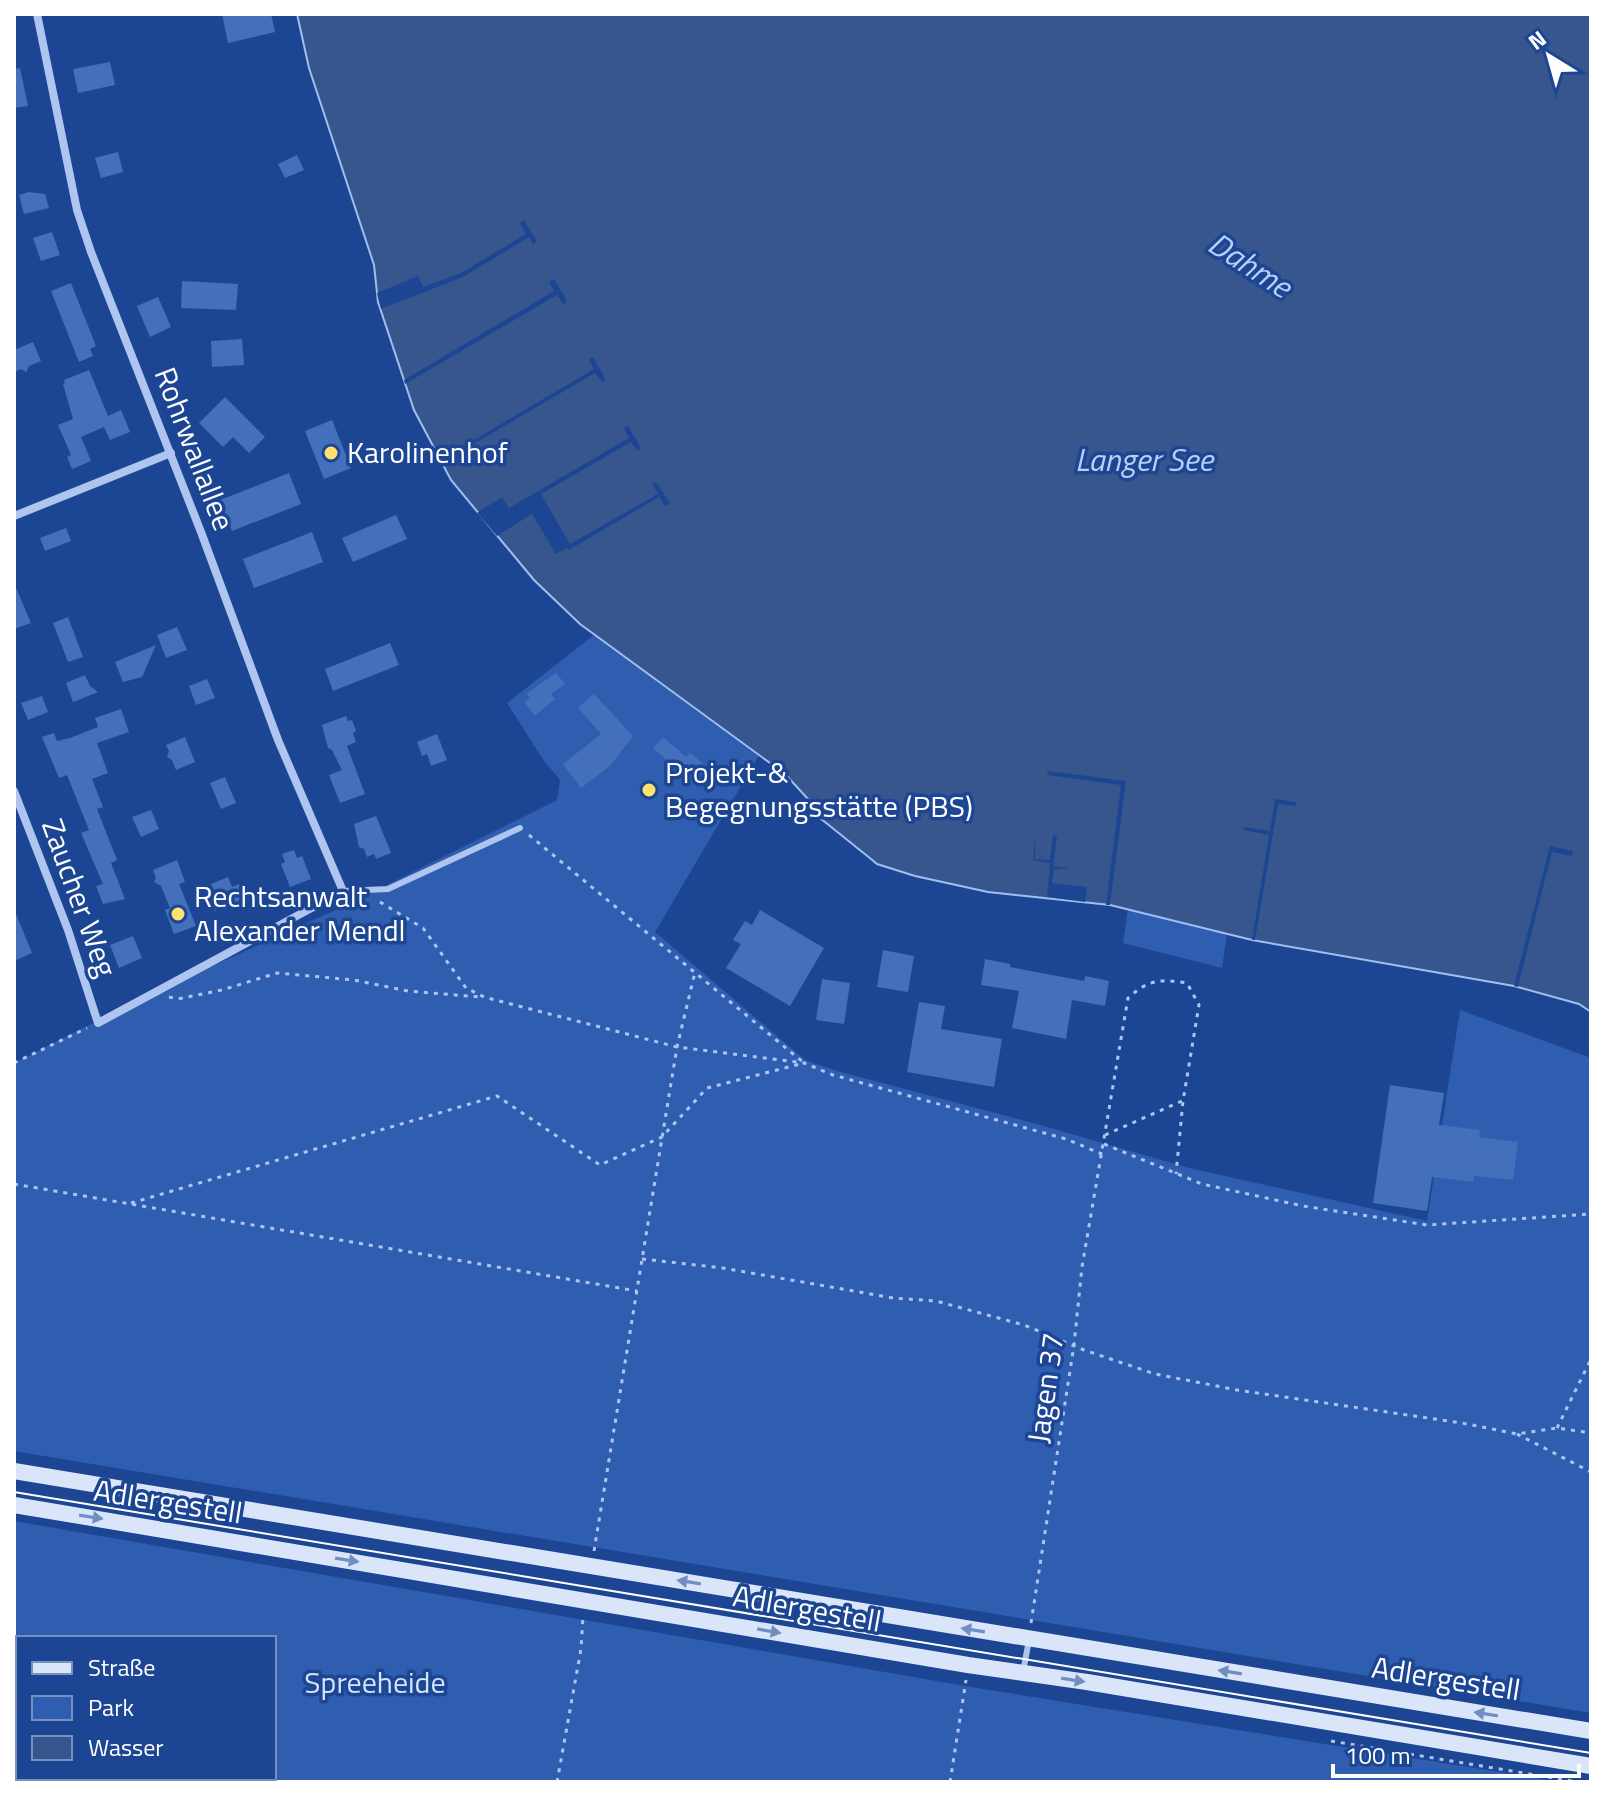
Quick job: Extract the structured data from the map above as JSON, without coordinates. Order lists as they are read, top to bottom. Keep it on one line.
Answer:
{"streets":{"main road":["Adlergestell"],"street":["Rohrwallallee","Zaucher Weg"],"path":["Jagen 37"]},"crossings":[["Jagen 37","Adlergestell"]],"water":["Dahme","Langer See"],"parks":["Spreeheide"],"places":["Karolinenhof","Projekt-& Begegnungsstätte (PBS)","Rechtsanwalt Alexander Mendl"],"legend":["Straße","Park","Wasser"],"scale_bar":"100 m","north":"top left"}
